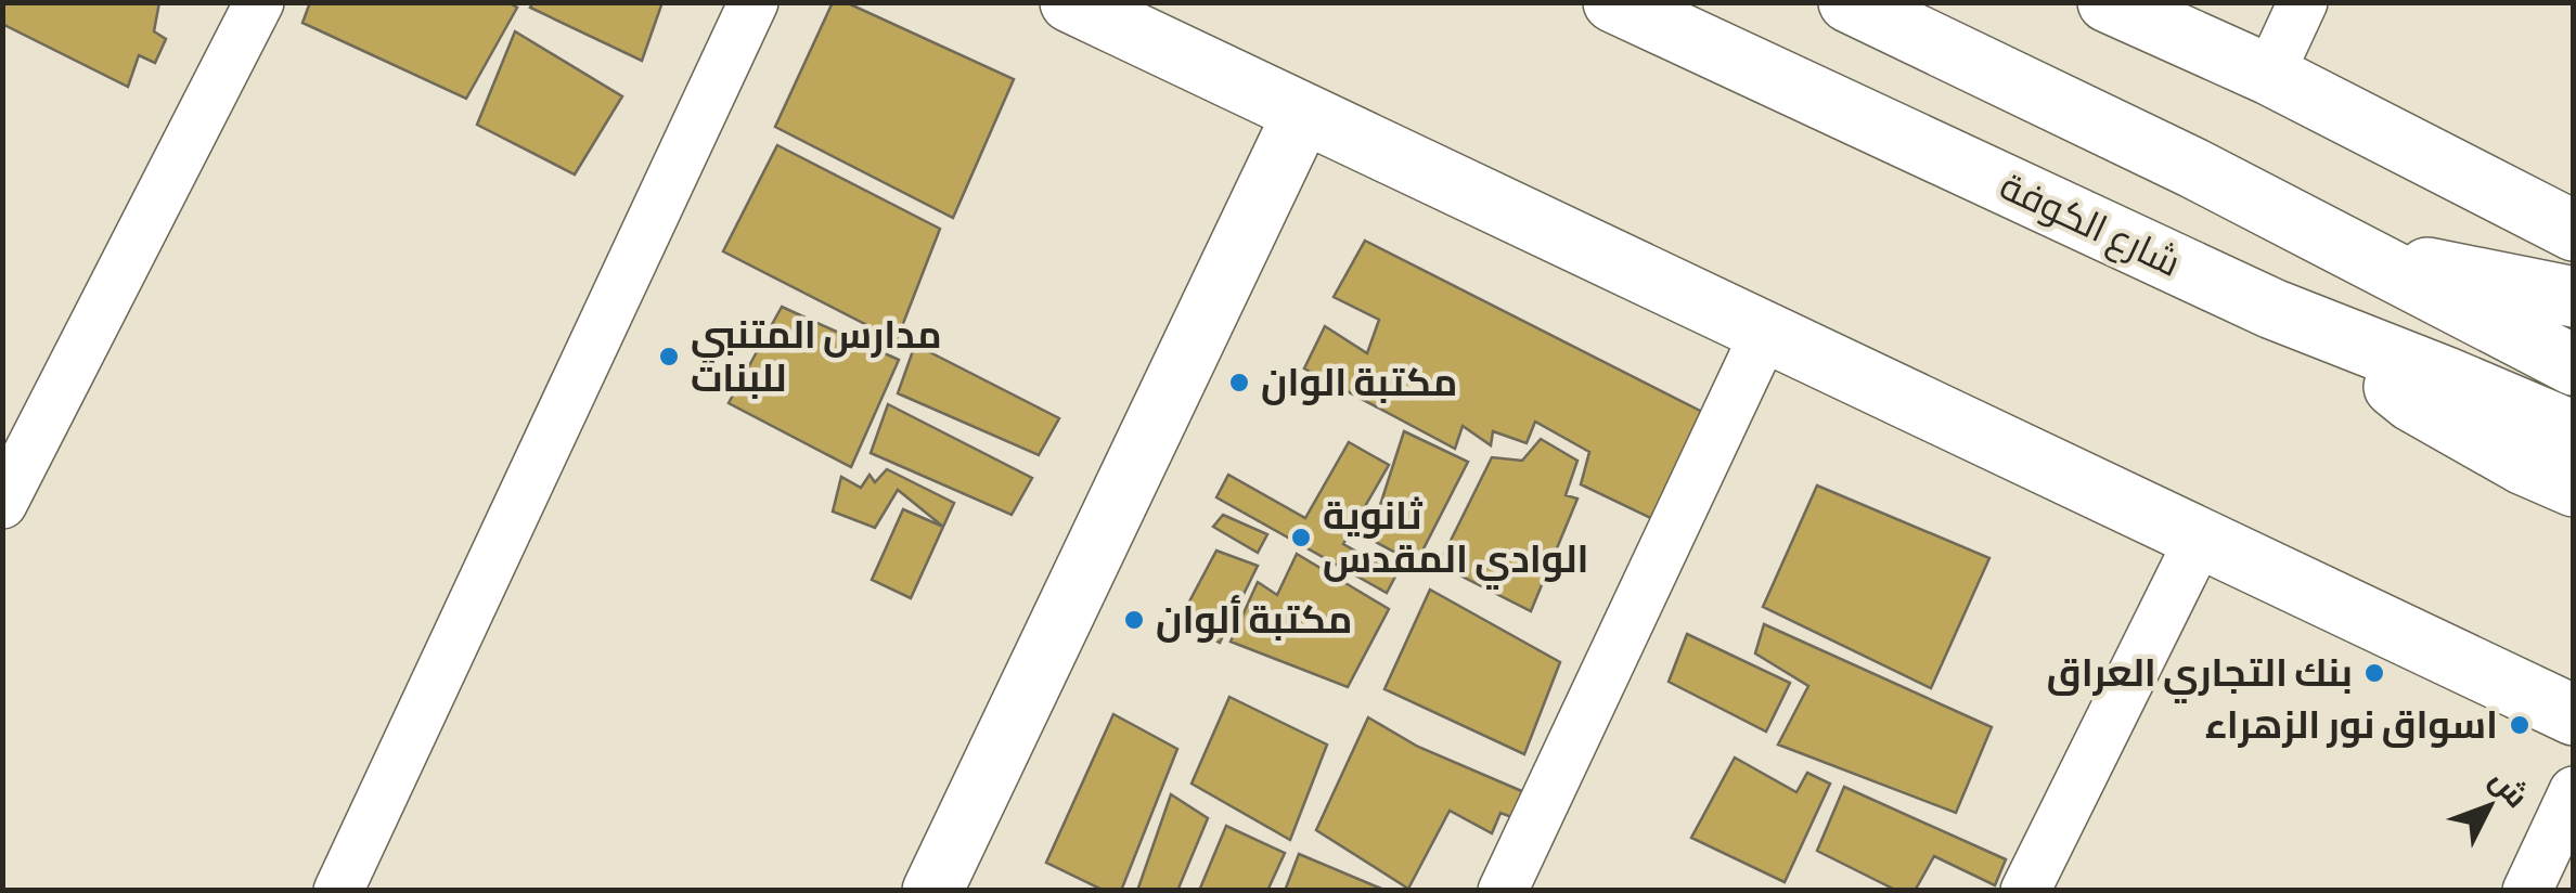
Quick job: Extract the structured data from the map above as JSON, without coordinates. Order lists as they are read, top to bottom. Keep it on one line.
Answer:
{"streets":{"main road":["شارع الكوفة"]},"places":["مدارس المتنبي للبنات","مكتبة الوان","ثانوية الوادي المقدس","مكتبة ألوان","بنك التجاري العراق","اسواق نور الزهراء"],"north":"top right"}
